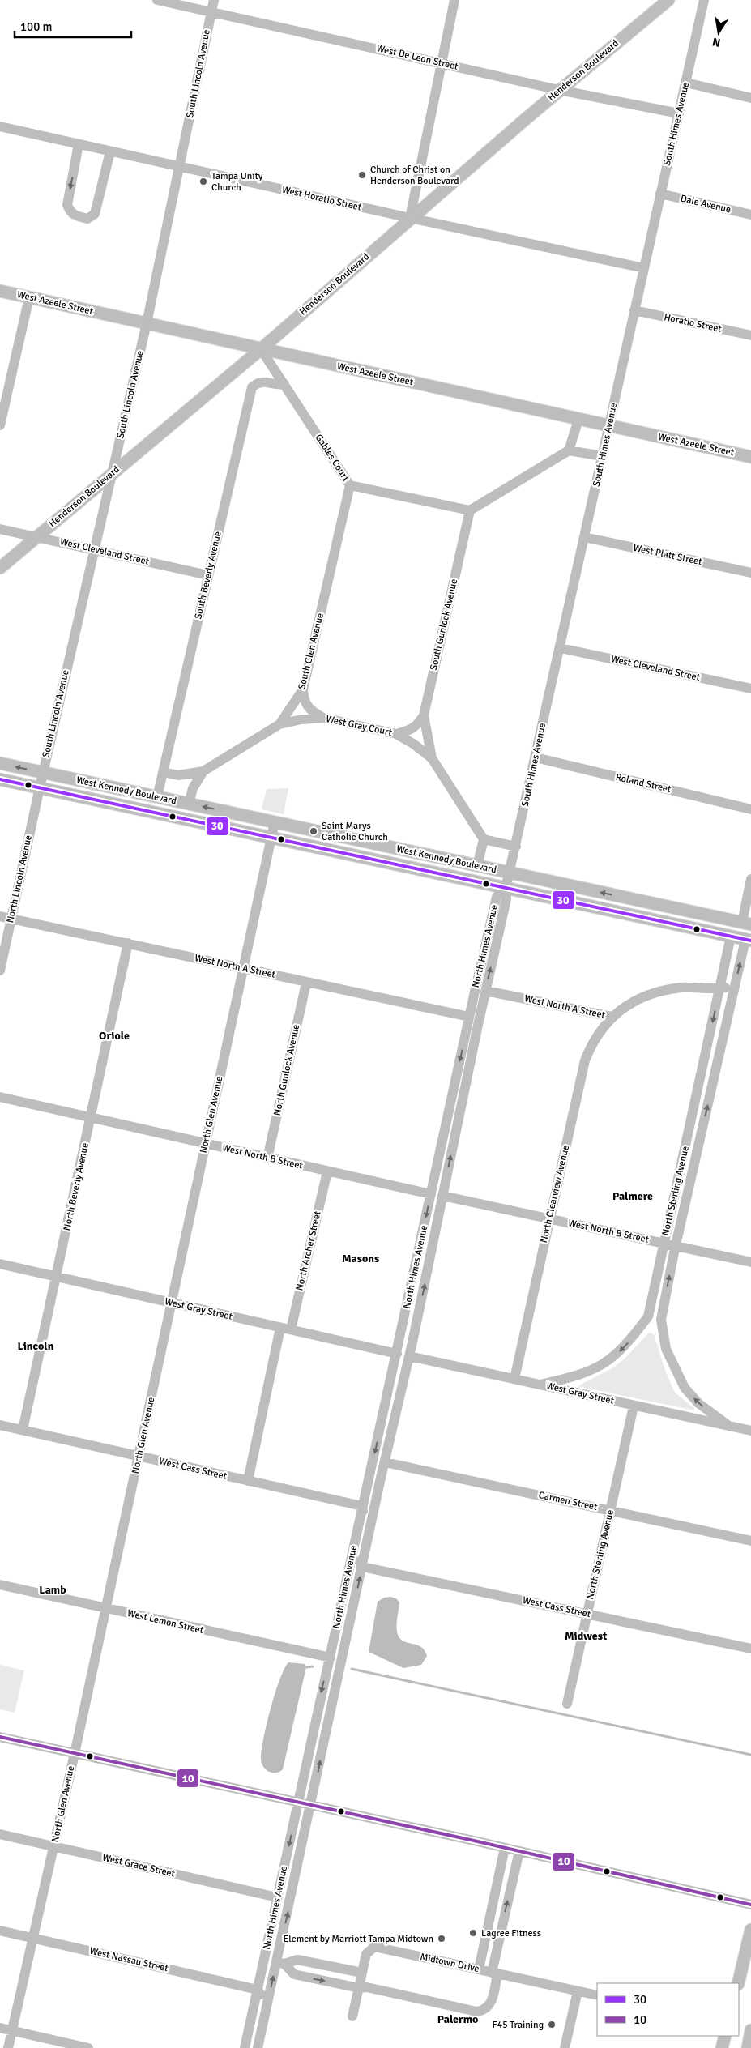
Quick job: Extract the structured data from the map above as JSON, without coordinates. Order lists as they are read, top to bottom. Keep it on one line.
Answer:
{"streets":{"main road":["Henderson Boulevard","West Azeele Street","West Kennedy Boulevard"],"street":["West De Leon Street","South Lincoln Avenue","South Himes Avenue","West Horatio Street","Dale Avenue","Horatio Street","Gables Court","West Cleveland Street","West Platt Street","South Beverly Avenue","South Gunlock Avenue","South Glen Avenue","West Gray Court","Roland Street","North Lincoln Avenue","North Himes Avenue","West North A Street","North Gunlock Avenue","North Glen Avenue","West North B Street","North Beverly Avenue","North Sterling Avenue","North Clearview Avenue","North Archer Street","West Gray Street","West Cass Street","Carmen Street","West Lemon Street","West Grace Street","West Nassau Street","Midtown Drive"]},"crossings":[["West De Leon Street","Henderson Boulevard"],["West De Leon Street","South Lincoln Avenue"],["West De Leon Street","South Himes Avenue"],["Henderson Boulevard","South Lincoln Avenue"],["Henderson Boulevard","West Horatio Street"],["Henderson Boulevard","West Azeele Street"],["Henderson Boulevard","Gables Court"],["Henderson Boulevard","West Cleveland Street"],["South Lincoln Avenue","West Horatio Street"],["South Lincoln Avenue","West Azeele Street"],["South Lincoln Avenue","West Cleveland Street"],["South Lincoln Avenue","West Kennedy Boulevard"],["South Lincoln Avenue","North Lincoln Avenue"],["South Himes Avenue","West Horatio Street"],["South Himes Avenue","Dale Avenue"],["South Himes Avenue","West Azeele Street"],["South Himes Avenue","Horatio Street"],["South Himes Avenue","West Cleveland Street"],["South Himes Avenue","West Platt Street"],["South Himes Avenue","Roland Street"],["South Himes Avenue","West Kennedy Boulevard"],["South Himes Avenue","North Himes Avenue"],["West Azeele Street","Gables Court"],["Gables Court","South Beverly Avenue"],["Gables Court","South Gunlock Avenue"],["Gables Court","South Glen Avenue"],["West Cleveland Street","South Beverly Avenue"],["South Beverly Avenue","South Glen Avenue"],["South Beverly Avenue","West Kennedy Boulevard"],["South Gunlock Avenue","West Gray Court"],["South Glen Avenue","West Gray Court"],["South Glen Avenue","West Kennedy Boulevard"],["West Kennedy Boulevard","North Lincoln Avenue"],["West Kennedy Boulevard","North Himes Avenue"],["West Kennedy Boulevard","North Glen Avenue"],["West Kennedy Boulevard","North Sterling Avenue"],["North Lincoln Avenue","West North A Street"],["North Himes Avenue","West North A Street"],["North Himes Avenue","West North B Street"],["North Himes Avenue","West Gray Street"],["North Himes Avenue","West Cass Street"],["North Himes Avenue","Carmen Street"],["North Himes Avenue","West Lemon Street"],["North Himes Avenue","West Grace Street"],["North Himes Avenue","West Nassau Street"],["West North A Street","North Gunlock Avenue"],["West North A Street","North Glen Avenue"],["West North A Street","North Beverly Avenue"],["West North A Street","North Sterling Avenue"],["West North A Street","North Clearview Avenue"],["North Gunlock Avenue","West North B Street"],["North Glen Avenue","West North B Street"],["North Glen Avenue","West Gray Street"],["North Glen Avenue","West Cass Street"],["North Glen Avenue","West Lemon Street"],["North Glen Avenue","West Grace Street"],["North Glen Avenue","West Nassau Street"],["West North B Street","North Beverly Avenue"],["West North B Street","North Sterling Avenue"],["West North B Street","North Clearview Avenue"],["West North B Street","North Archer Street"],["North Beverly Avenue","West Gray Street"],["North Beverly Avenue","West Cass Street"],["North Sterling Avenue","West Gray Street"],["North Sterling Avenue","West Cass Street"],["North Sterling Avenue","Carmen Street"],["North Clearview Avenue","West Gray Street"],["North Archer Street","West Gray Street"],["North Archer Street","West Cass Street"]],"districts":["Oriole","Palmere","Masons","Lincoln","Lamb","Midwest","Palermo"],"places":["Church of Christ on Henderson Boulevard","Tampa Unity Church","Saint Marys Catholic Church","Lagree Fitness","Element by Marriott Tampa Midtown","F45 Training"],"lines":["transit line 30","transit line 10"],"legend":["30","10"],"scale_bar":"100 m","north":"bottom"}
